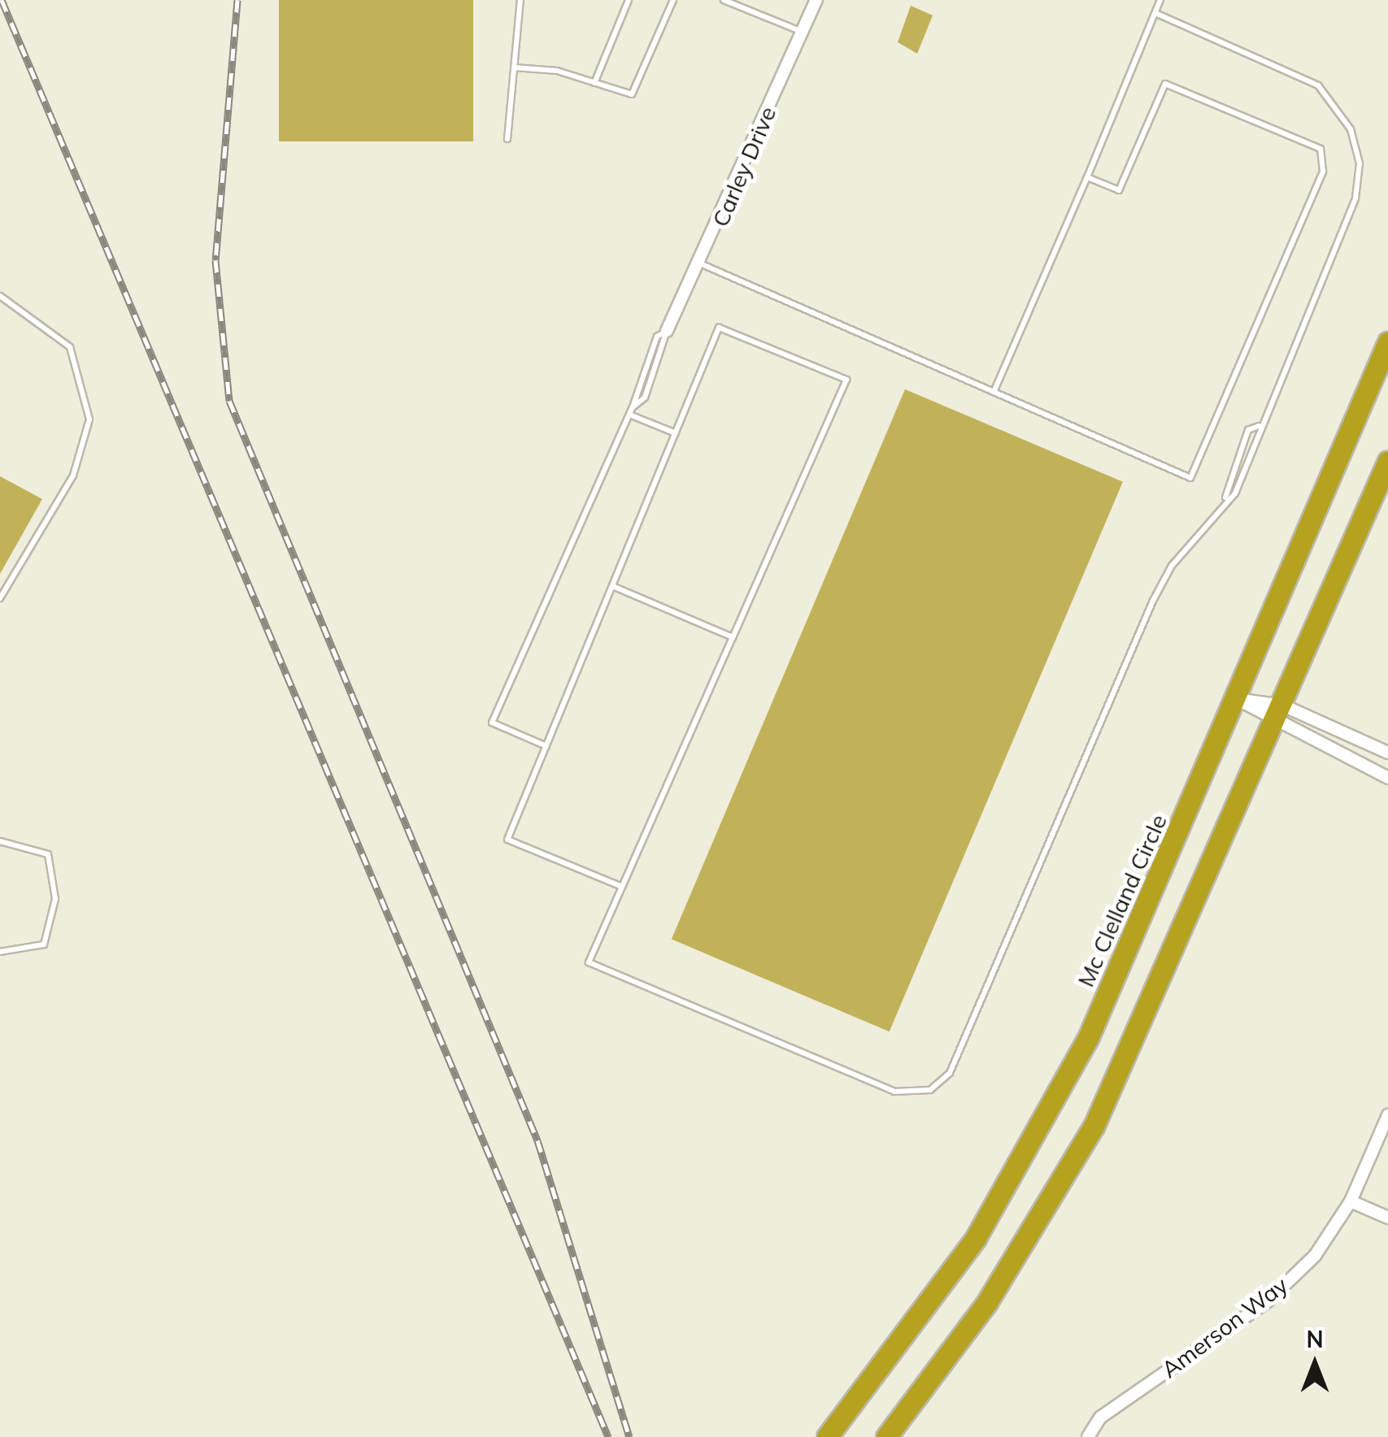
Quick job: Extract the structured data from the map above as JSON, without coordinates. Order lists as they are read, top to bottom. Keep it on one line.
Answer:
{"streets":{"highway":["Mc Clelland Circle"],"street":["Carley Drive","Amerson Way"]},"north":"top"}
